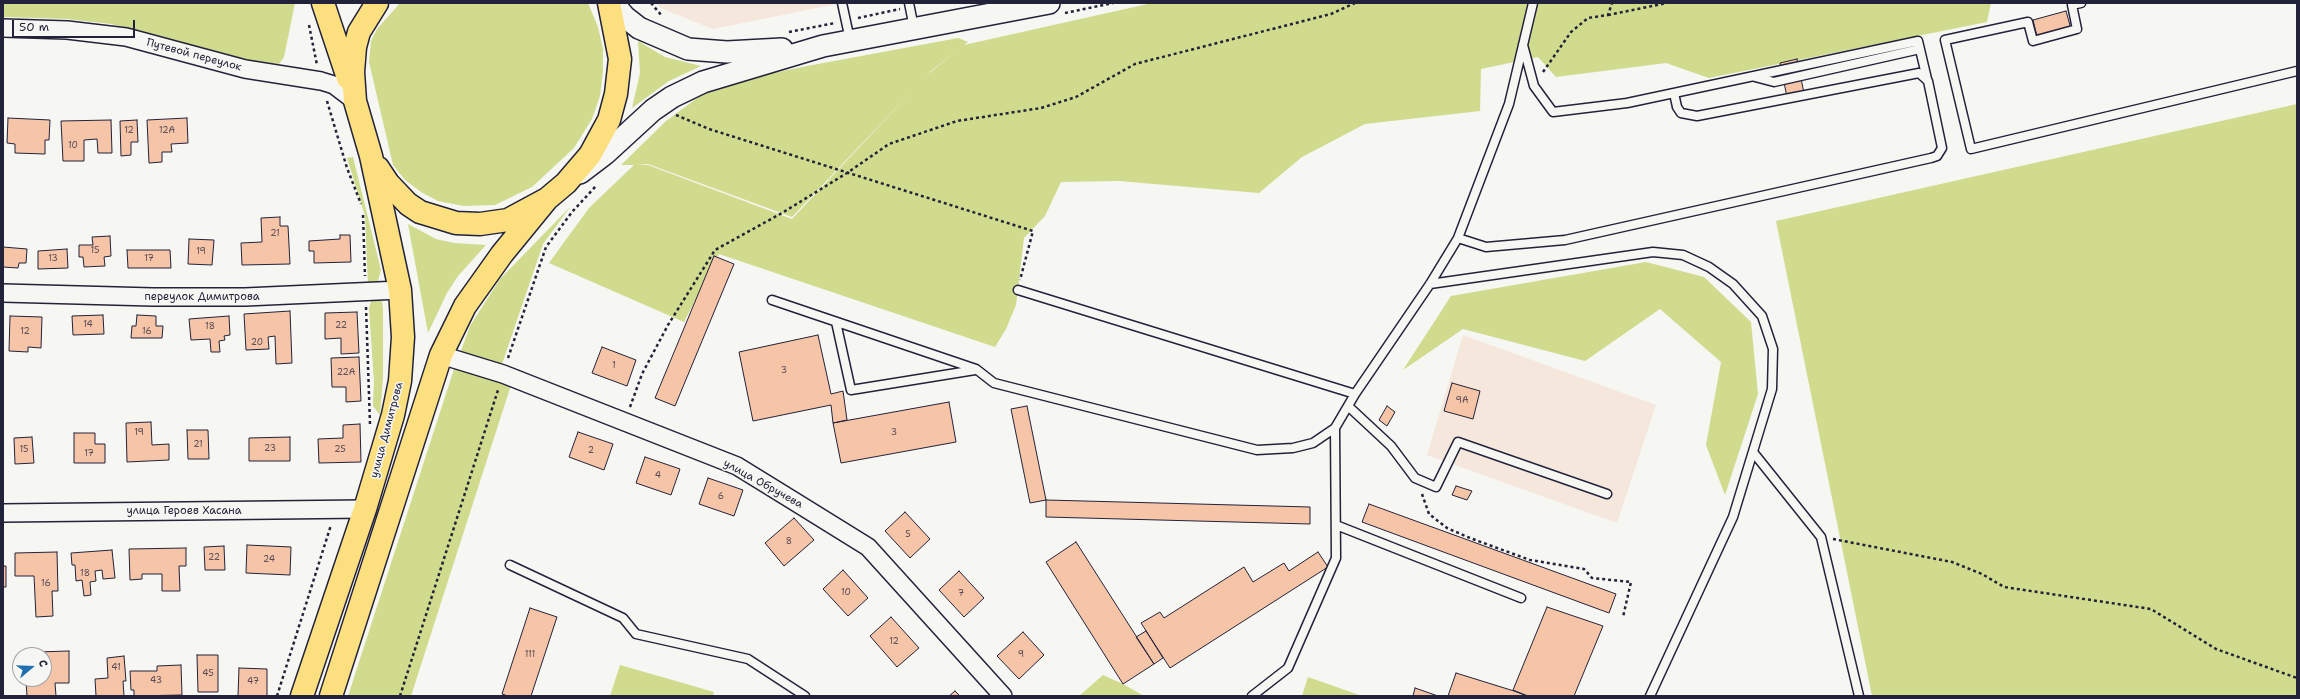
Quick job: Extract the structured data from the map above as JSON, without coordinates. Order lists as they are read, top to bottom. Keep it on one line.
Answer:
{"streets":{"main road":["улица Димитрова"],"street":["Путевой переулок","переулок Димитрова","улица Обручева","улица Героев Хасана"]},"crossings":[["Путевой переулок","улица Димитрова"],["переулок Димитрова","улица Димитрова"],["улица Димитрова","улица Обручева"],["улица Димитрова","улица Героев Хасана"]],"house_numbers":["12","12А","10","21","15","19","13","17","14","22","18","12","16","20","1","3","22А","9А","19","3","21","23","15","25","2","17","4","6","5","8","22","24","18","16","10","7","12","111","9","41","45","43","47"],"scale_bar":"50 m","north":"right"}
